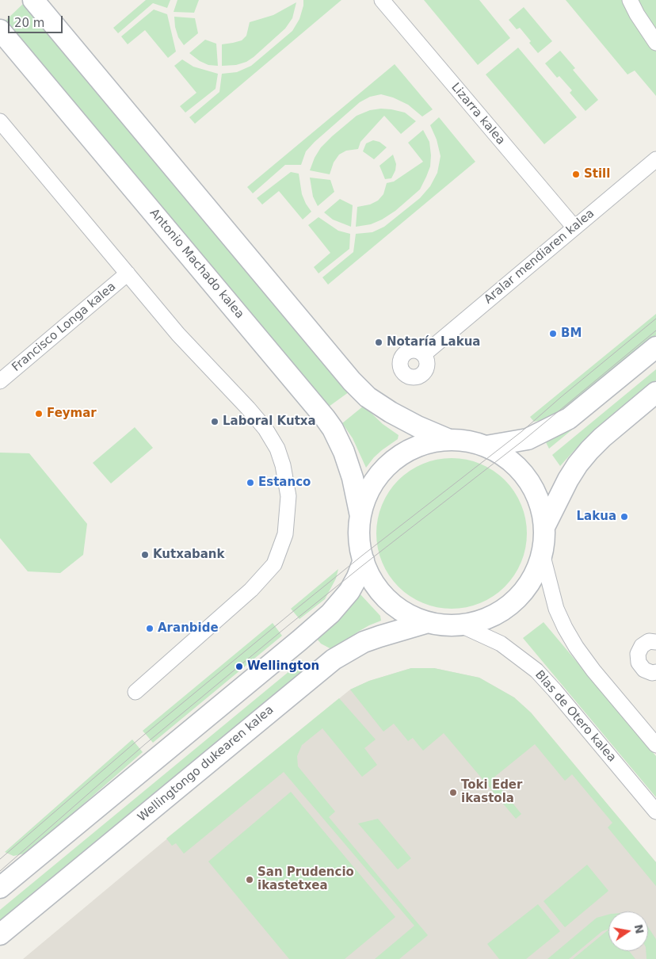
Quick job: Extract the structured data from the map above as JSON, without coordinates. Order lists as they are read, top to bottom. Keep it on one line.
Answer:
{"streets":{"main road":["Antonio Machado kalea","Wellingtongo dukearen kalea"],"street":["Lizarra kalea","Aralar mendiaren kalea","Francisco Longa kalea","Blas de Otero kalea"]},"crossings":[["Lizarra kalea","Aralar mendiaren kalea"]],"places":["Still","BM","Notaría Lakua","Feymar","Laboral Kutxa","Estanco","Lakua","Kutxabank","Aranbide","Wellington","Toki Eder ikastola","San Prudencio ikastetxea"],"scale_bar":"20 m","north":"right"}
